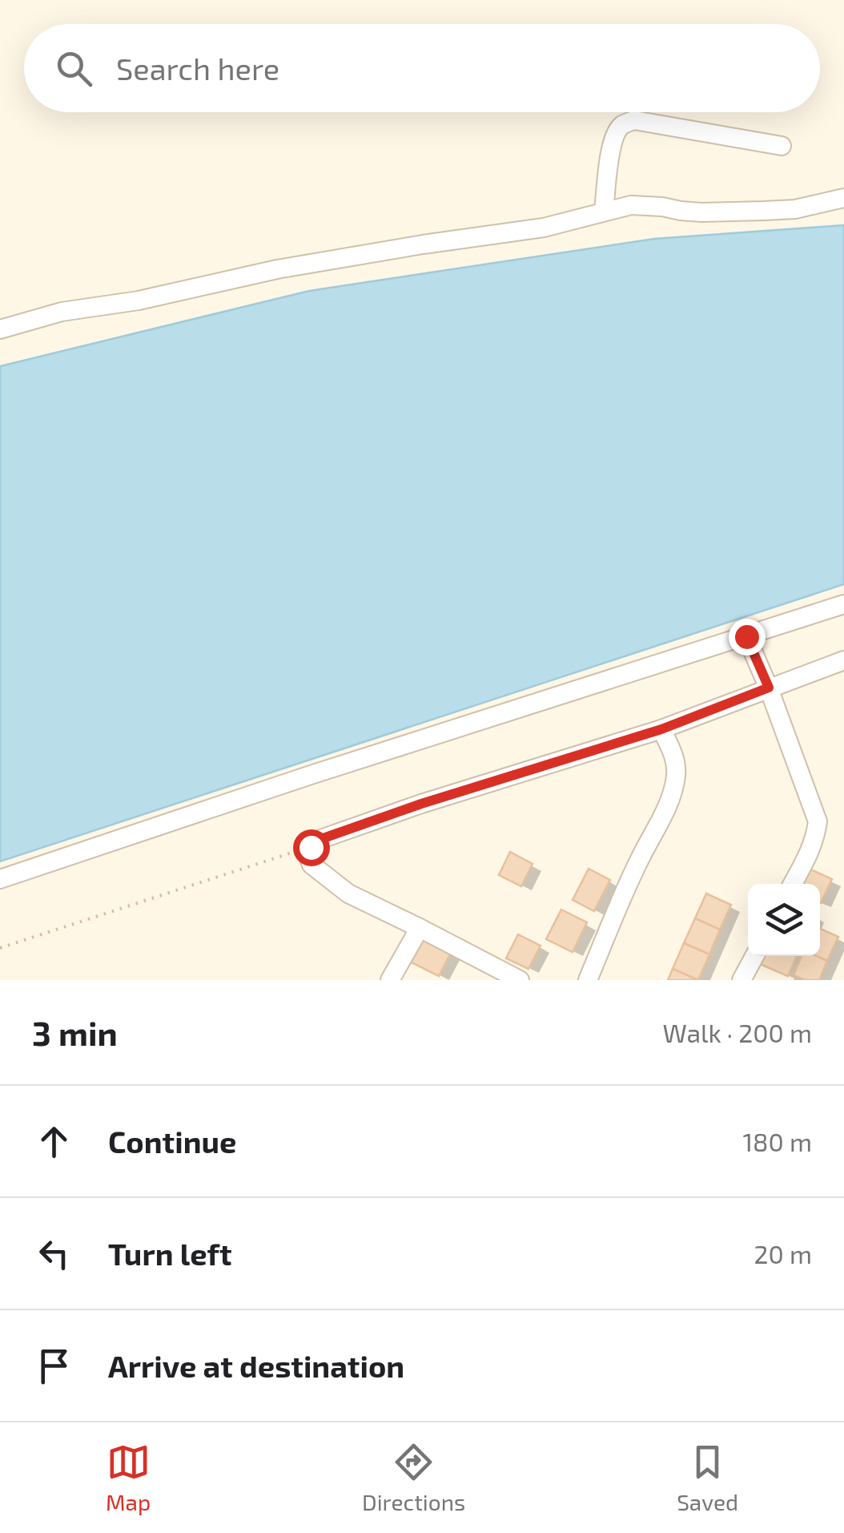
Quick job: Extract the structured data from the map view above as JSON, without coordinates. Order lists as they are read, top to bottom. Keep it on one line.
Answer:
{"page":{"search":"Search here","heading":["3 min","Walk · 200 m"],"list":[["Continue","180 m"],["Turn left","20 m"],"Arrive at destination"],"nav":["Map","Directions","Saved"]}}
